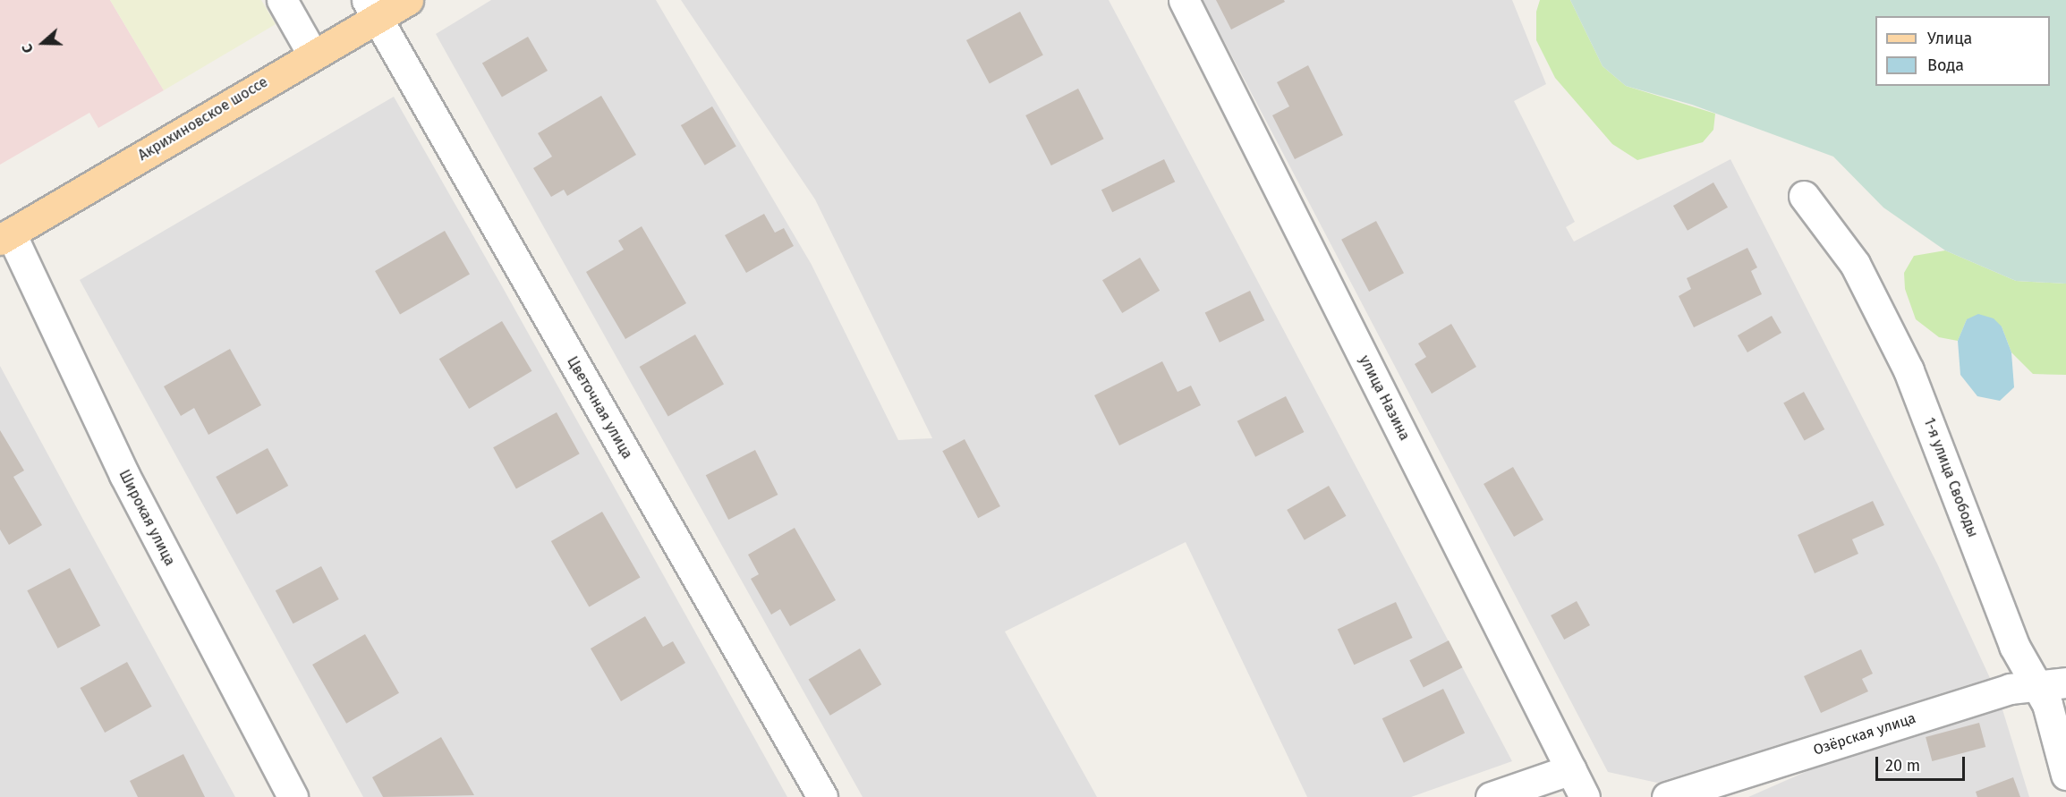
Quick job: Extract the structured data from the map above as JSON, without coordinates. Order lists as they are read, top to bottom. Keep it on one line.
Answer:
{"streets":{"main road":["Акрихиновское шоссе"],"street":["улица Назина","Цветочная улица","1-я улица Свободы","Широкая улица","Озёрская улица"]},"crossings":[["Акрихиновское шоссе","Цветочная улица"],["Акрихиновское шоссе","Широкая улица"],["1-я улица Свободы","Озёрская улица"]],"legend":["Улица","Вода"],"scale_bar":"20 m","north":"left"}
